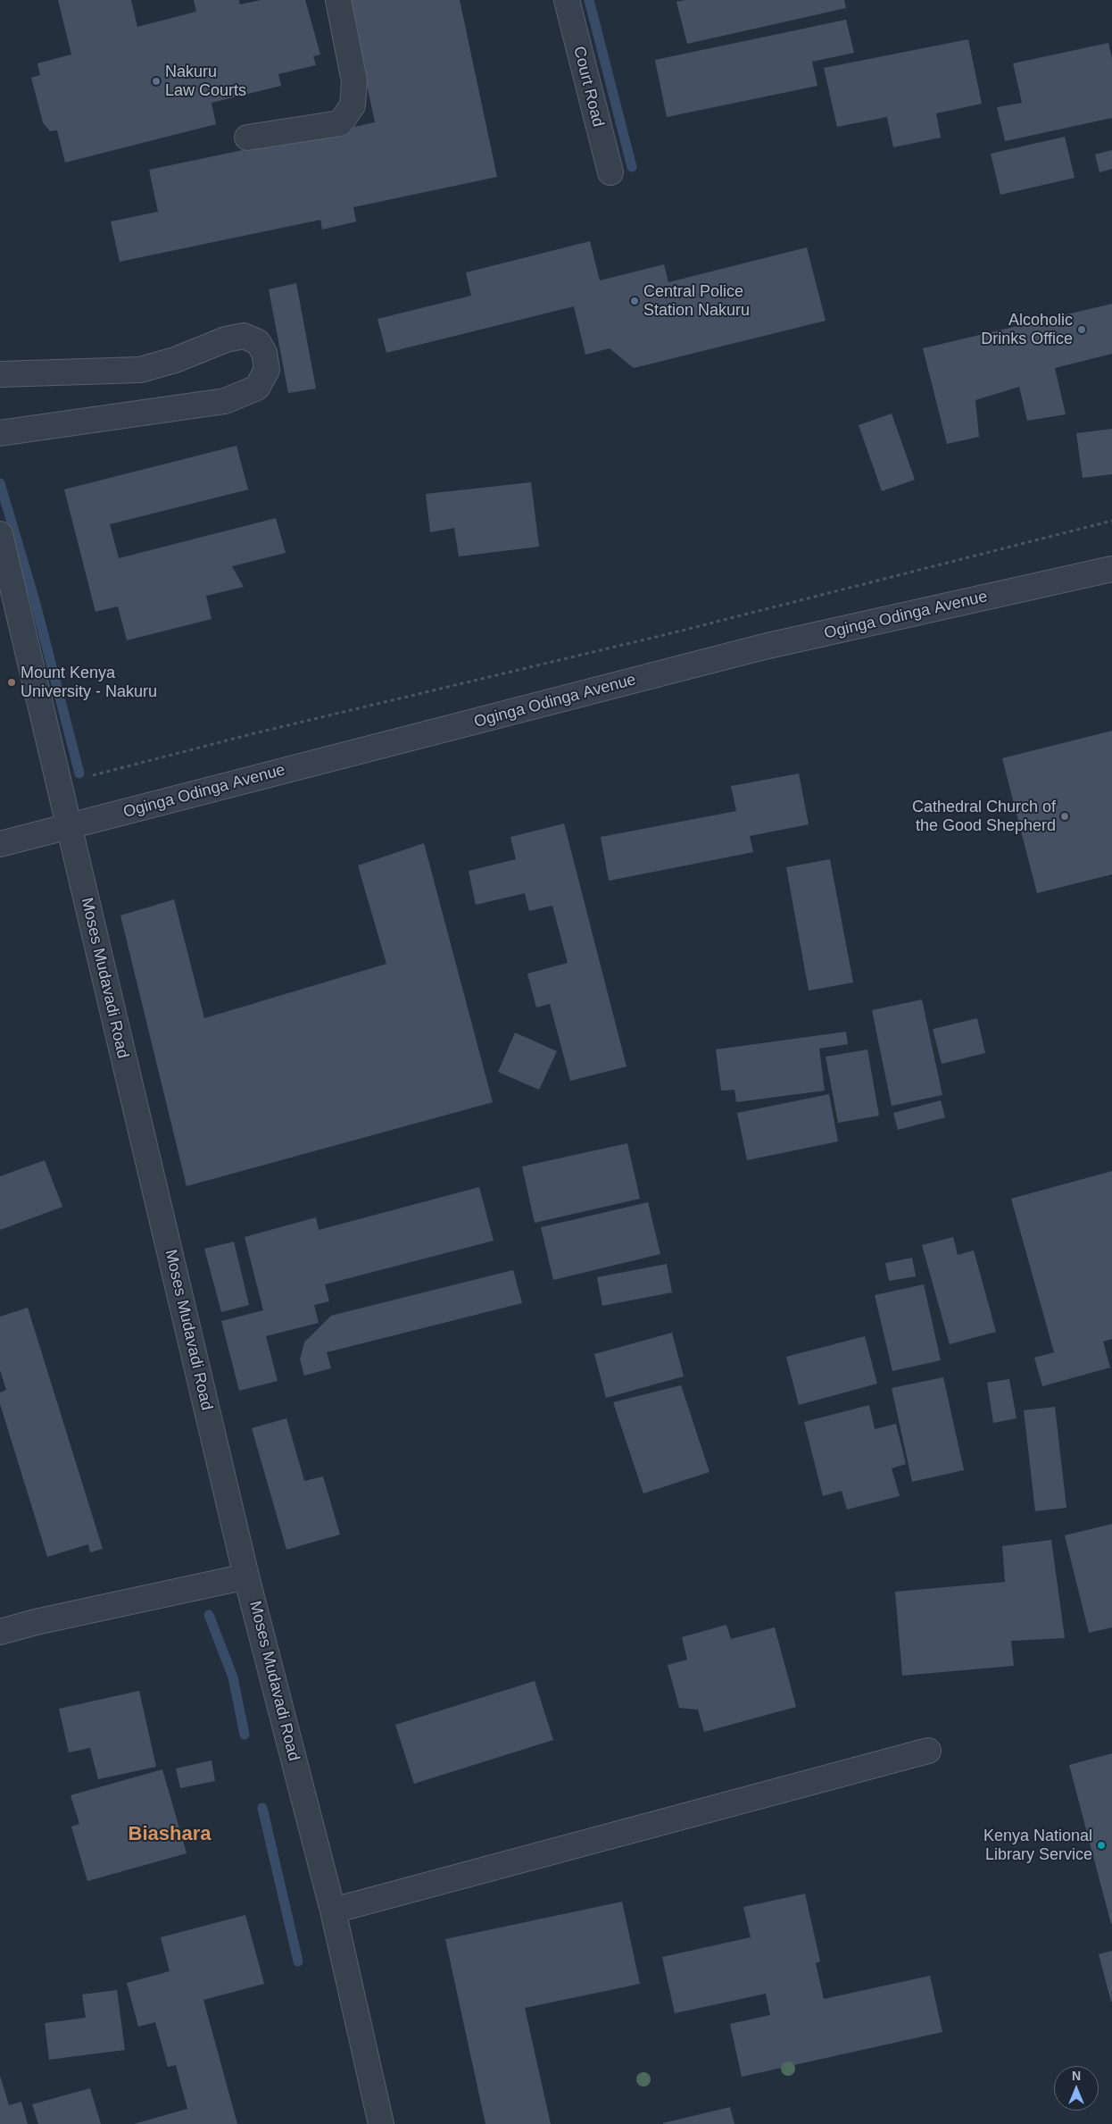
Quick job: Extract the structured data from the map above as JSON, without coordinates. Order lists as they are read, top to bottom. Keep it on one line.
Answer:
{"streets":{"street":["Court Road","Oginga Odinga Avenue","Moses Mudavadi Road"]},"crossings":[["Oginga Odinga Avenue","Moses Mudavadi Road"]],"districts":["Biashara"],"places":["Nakuru Law Courts","Central Police Station Nakuru","Alcoholic Drinks Office","Mount Kenya University - Nakuru","Cathedral Church of the Good Shepherd","Kenya National Library Service"],"north":"top"}
